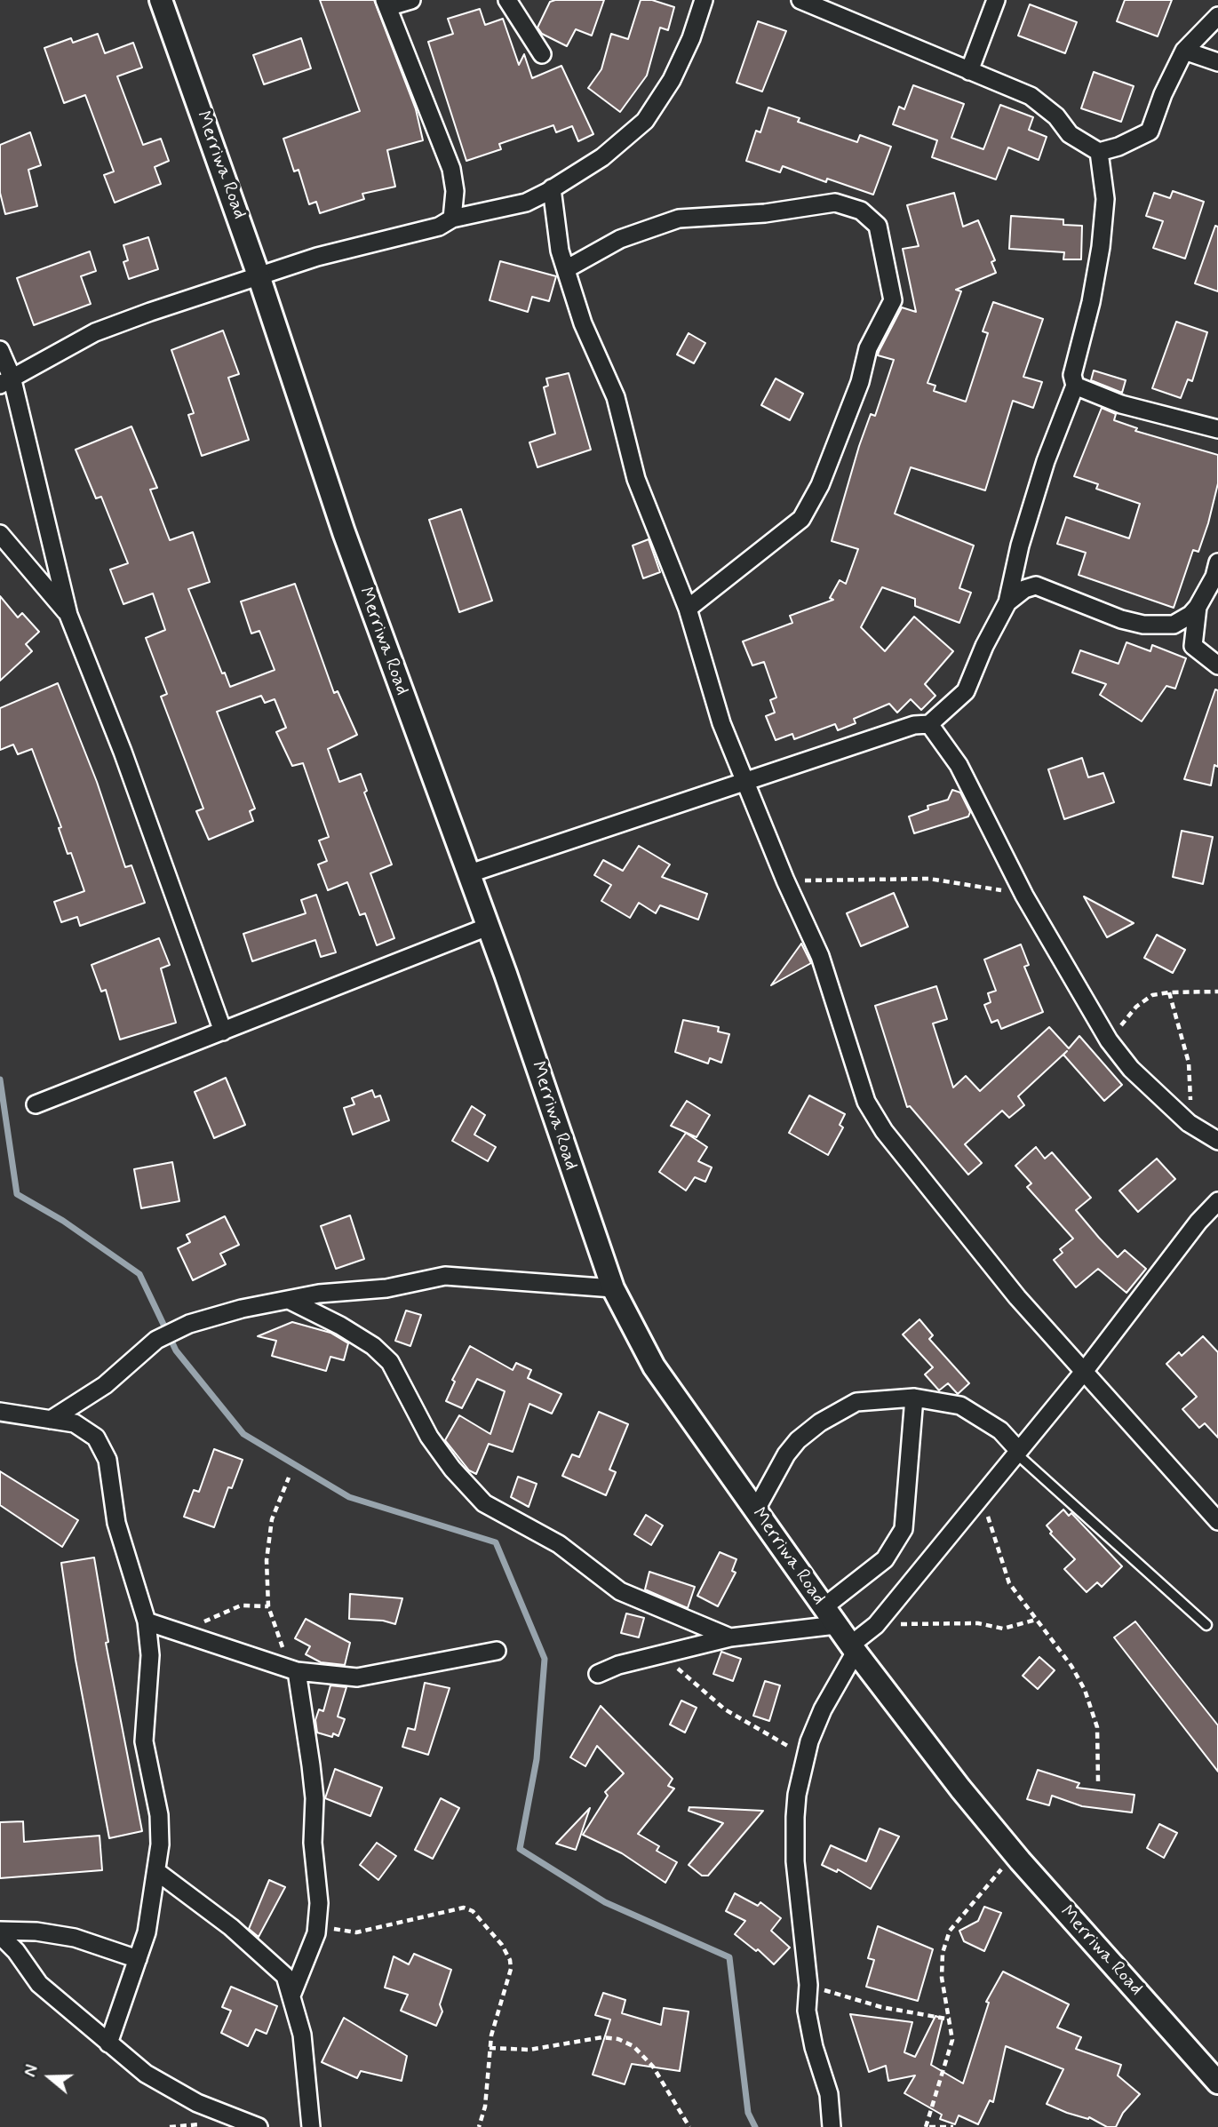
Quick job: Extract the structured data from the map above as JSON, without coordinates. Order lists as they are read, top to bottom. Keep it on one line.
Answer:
{"streets":{"street":["Merriwa Road"]},"north":"left"}
